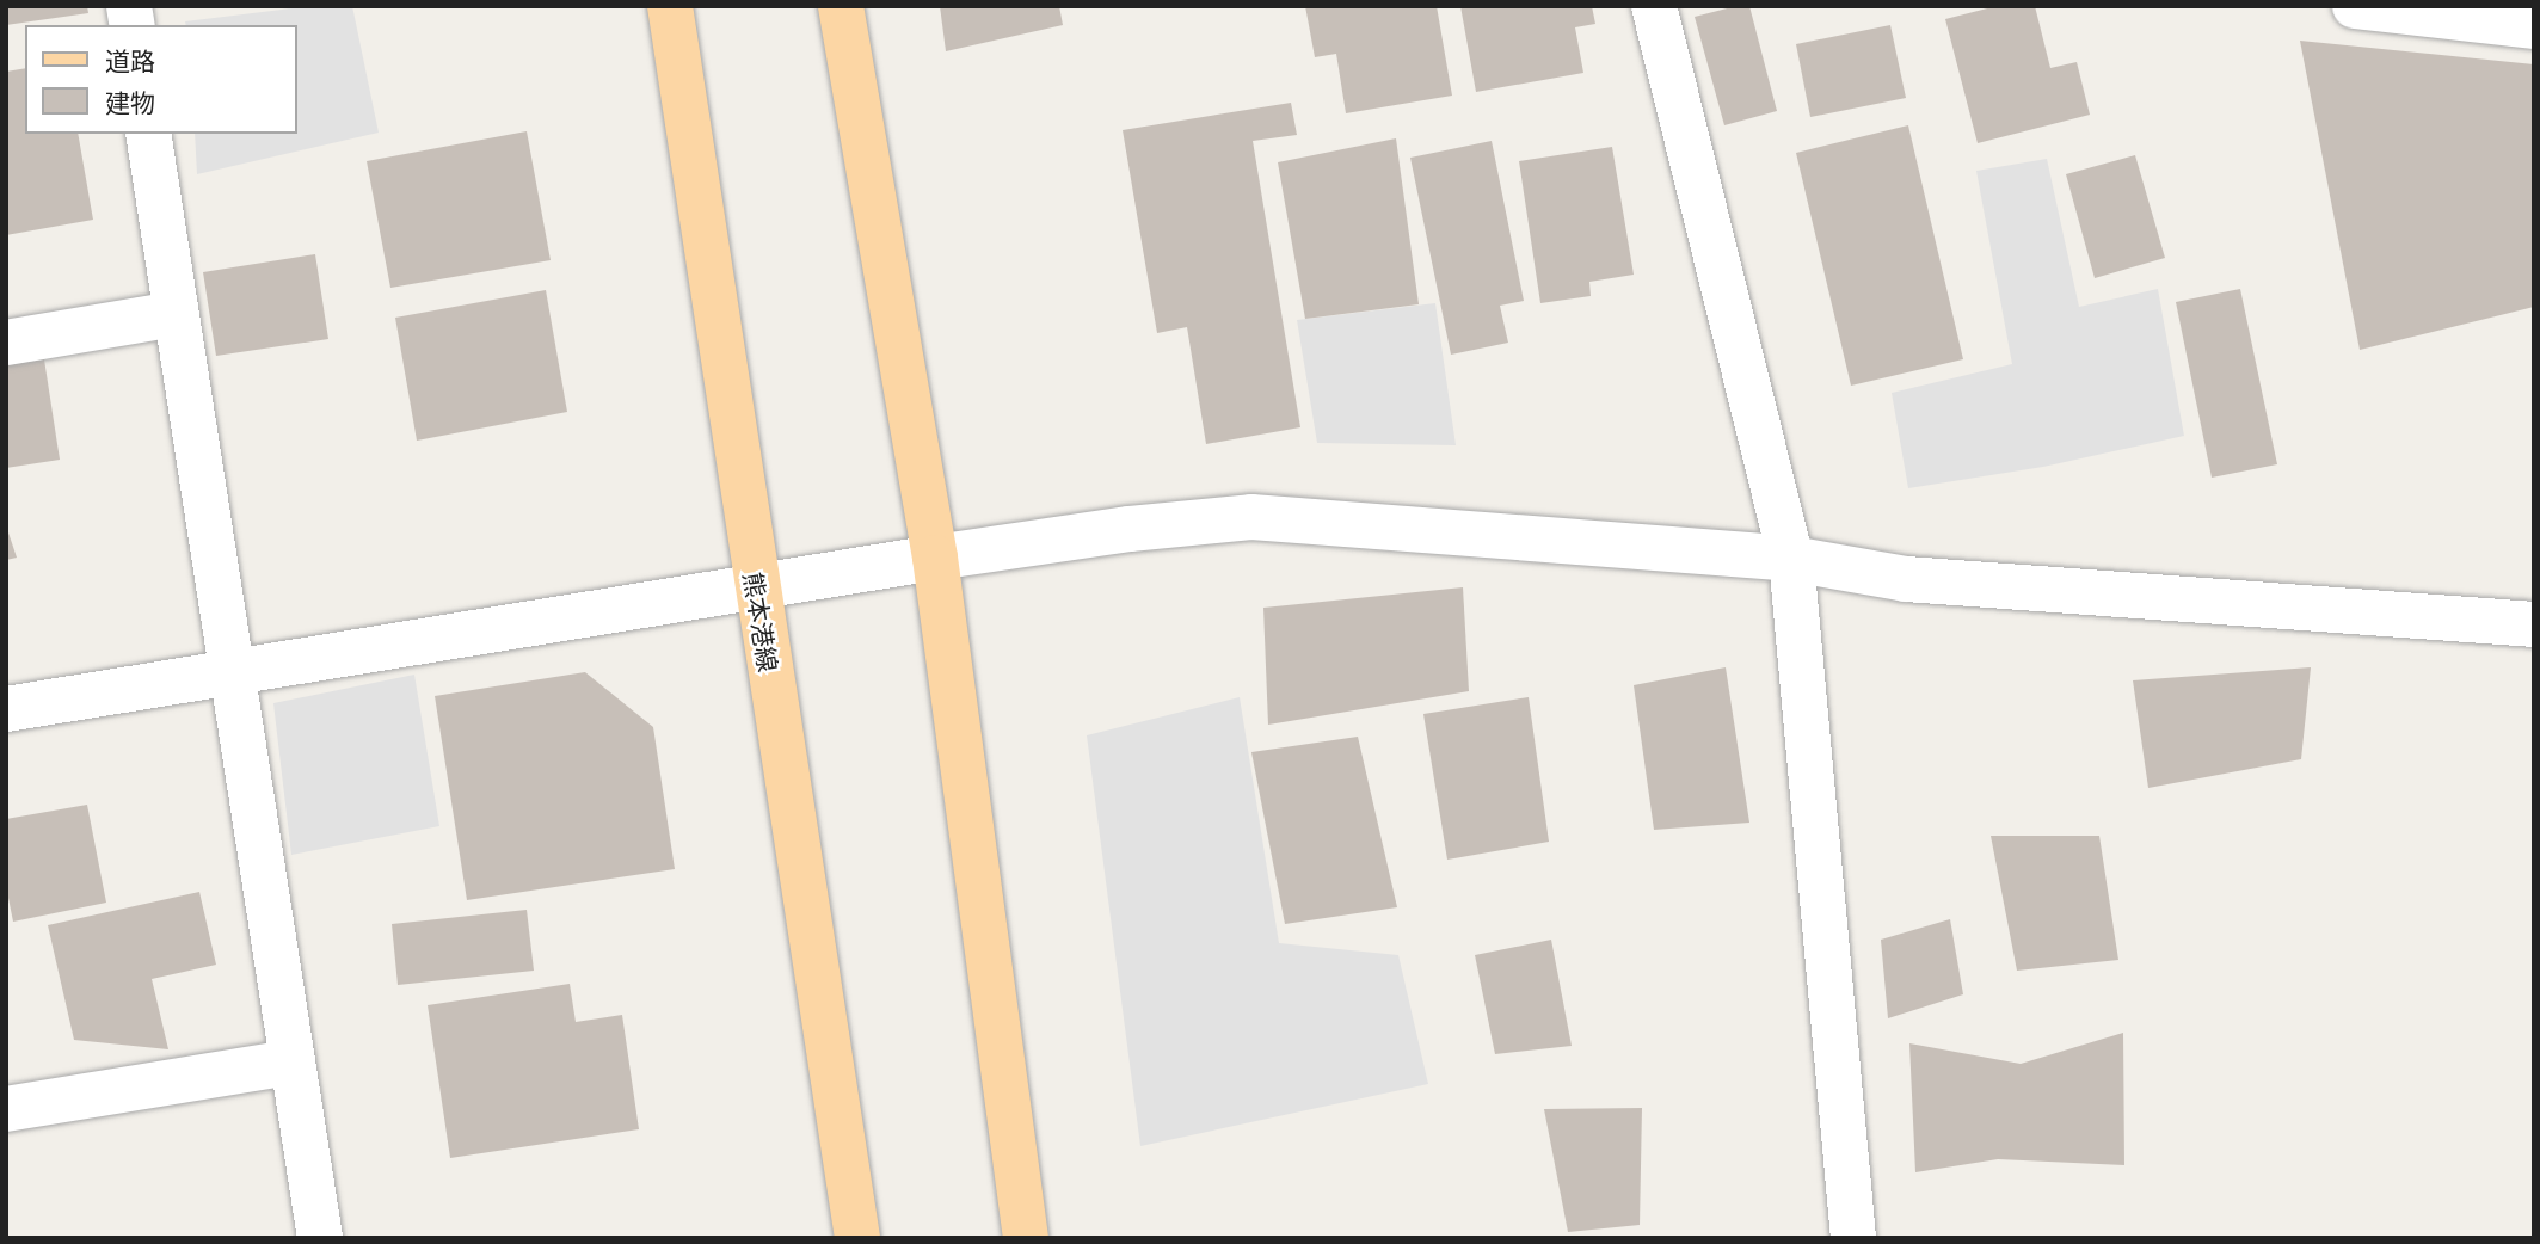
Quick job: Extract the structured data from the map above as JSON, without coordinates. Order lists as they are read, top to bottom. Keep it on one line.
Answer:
{"streets":{"main road":["熊本港線"]},"legend":["道路","建物"]}
